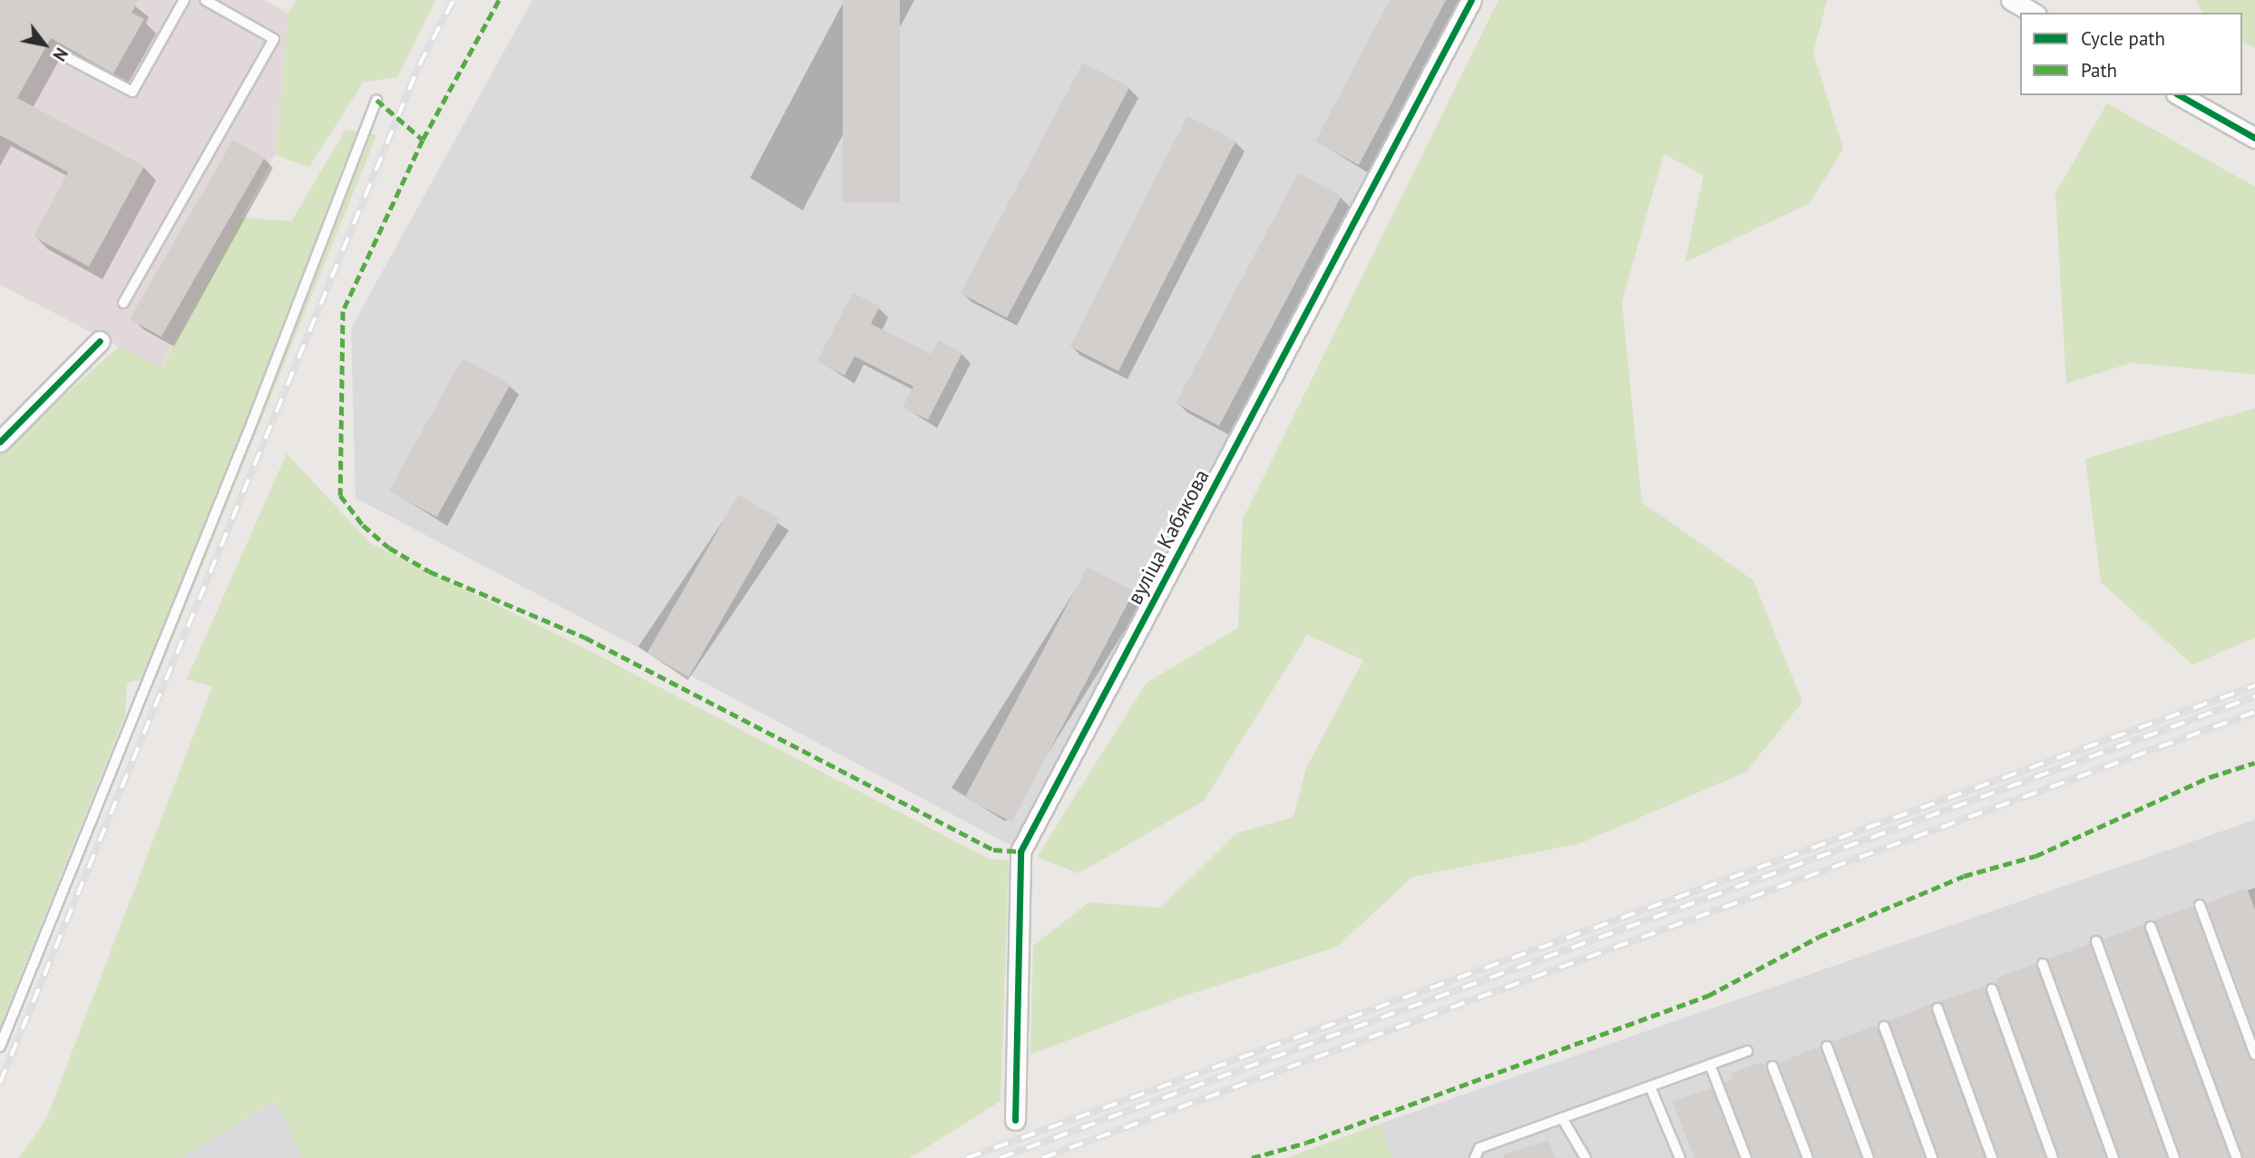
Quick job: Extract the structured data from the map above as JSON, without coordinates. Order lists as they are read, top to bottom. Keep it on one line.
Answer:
{"streets":{"street":["вуліца Кабякова"]},"legend":["Cycle path","Path"],"north":"bottom right"}
